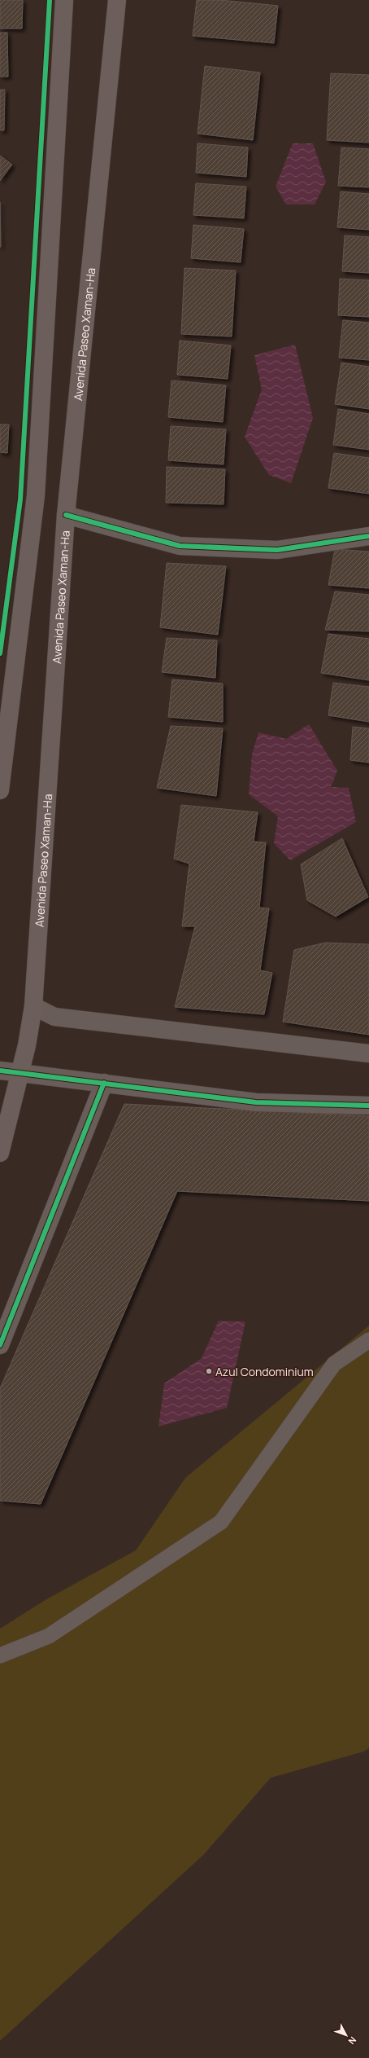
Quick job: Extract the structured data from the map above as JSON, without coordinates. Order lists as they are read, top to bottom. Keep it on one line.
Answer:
{"streets":{"main road":["Avenida Paseo Xaman-Ha"]},"places":["Azul Condominium"],"north":"bottom right"}
